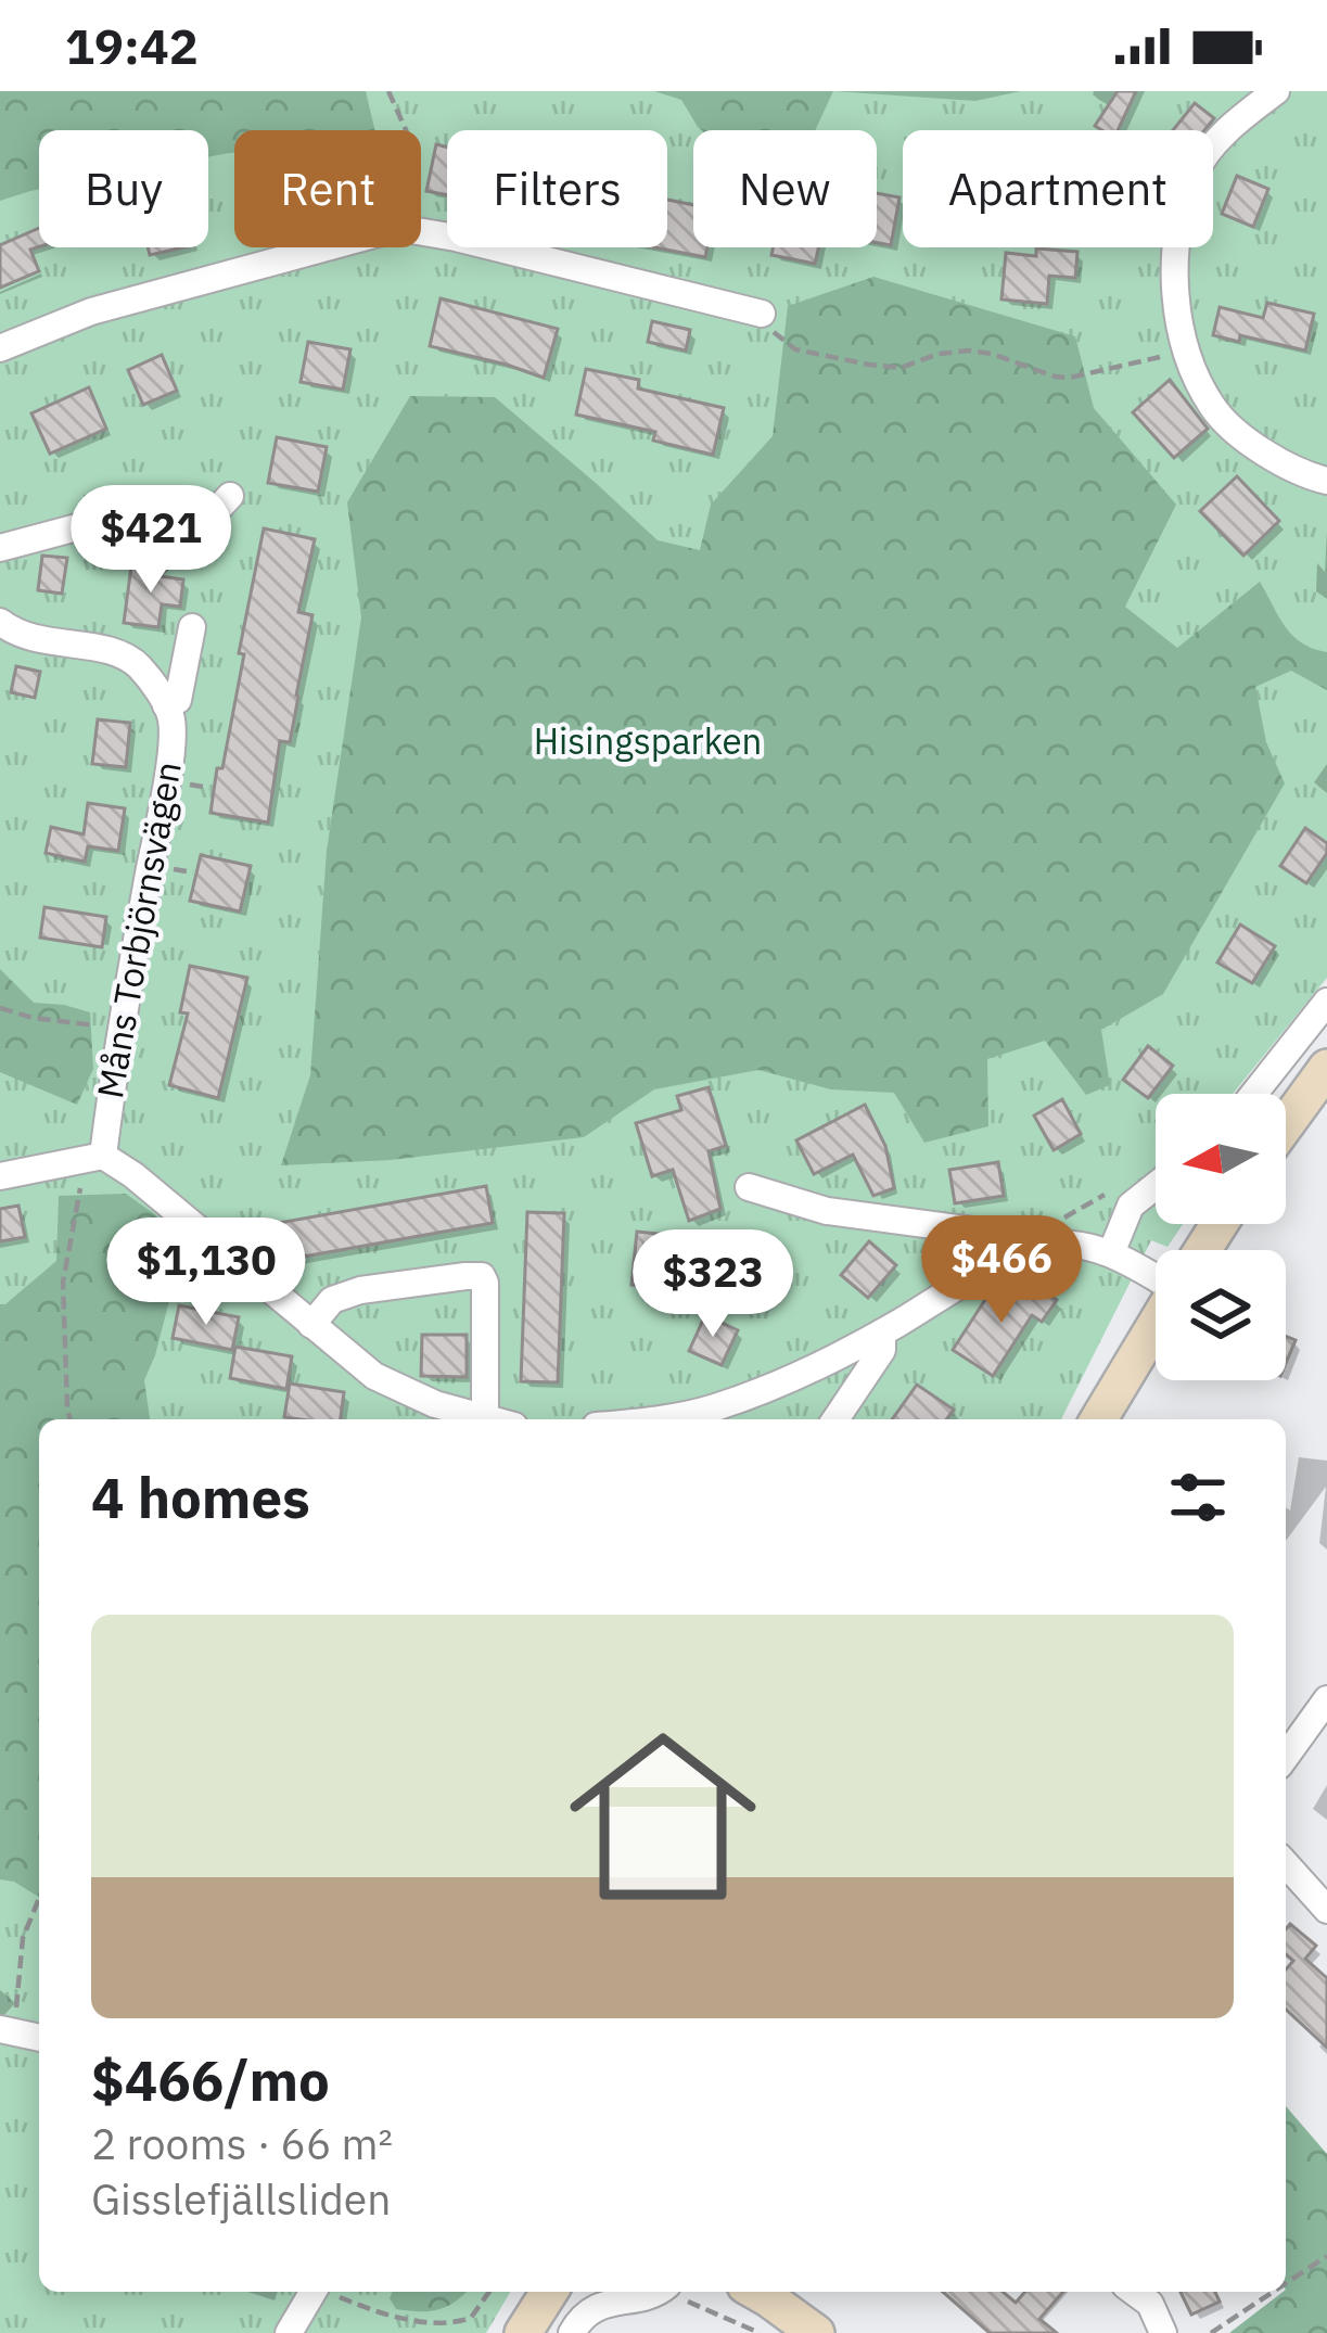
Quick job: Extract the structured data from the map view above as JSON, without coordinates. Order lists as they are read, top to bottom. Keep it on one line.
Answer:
{"streets":{"street":["Måns Torbjörnsvägen"]},"parks":["Hisingsparken"],"north":"left","page":{"status":"19:42","chip":["Buy","Rent","Filters","New","Apartment"],"price":["$421","$466","$1,130","$323"],"heading":"4 homes","list":[{"name":"$466/mo","note":"2 rooms · 66 m² · Gisslefjällsliden"}]}}
